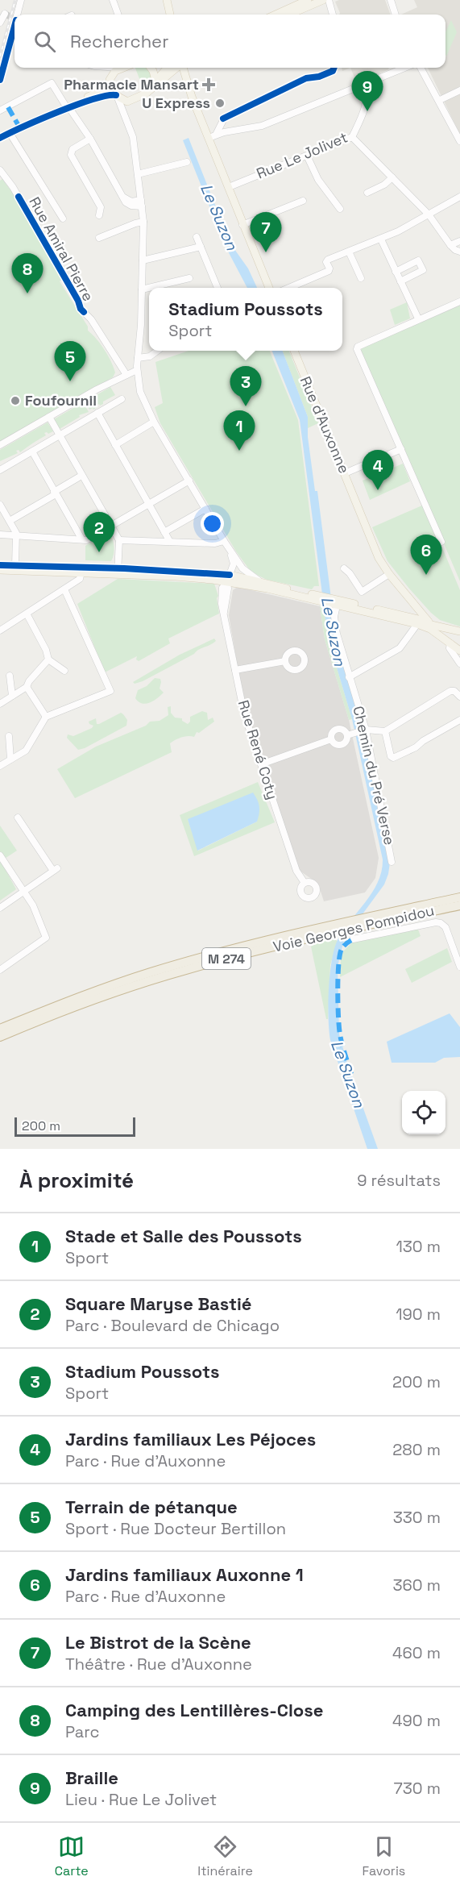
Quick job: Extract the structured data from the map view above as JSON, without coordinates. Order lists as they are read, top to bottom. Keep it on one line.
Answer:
{"streets":{"highway":["Voie Georges Pompidou","M 274"],"main road":["Rue d'Auxonne"],"street":["Rue Le Jolivet","Rue Amiral Pierre","Rue René Coty","Chemin du Pré Verse"]},"water":["Le Suzon"],"places":{"health":["Pharmacie Mansart"],"other":["U Express","Foufournil"]},"scale_bar":"200 m","page":{"search":"Rechercher","pins":["9","7","8","5","3","1","4","2","6"],"popup":["Stadium Poussots","Sport"],"scale":"200 m","heading":["À proximité","9 résultats"],"list":[{"mark":"1","name":"Stade et Salle des Poussots","note":"Sport","value":"130 m"},{"mark":"2","name":"Square Maryse Bastié","note":"Parc · Boulevard de Chicago","value":"190 m"},{"mark":"3","name":"Stadium Poussots","note":"Sport","value":"200 m"},{"mark":"4","name":"Jardins familiaux Les Péjoces","note":"Parc · Rue d'Auxonne","value":"280 m"},{"mark":"5","name":"Terrain de pétanque","note":"Sport · Rue Docteur Bertillon","value":"330 m"},{"mark":"6","name":"Jardins familiaux Auxonne 1","note":"Parc · Rue d'Auxonne","value":"360 m"},{"mark":"7","name":"Le Bistrot de la Scène","note":"Théâtre · Rue d'Auxonne","value":"460 m"},{"mark":"8","name":"Camping des Lentillères-Close","note":"Parc","value":"490 m"},{"mark":"9","name":"Braille","note":"Lieu · Rue Le Jolivet","value":"730 m"}],"nav":["Carte","Itinéraire","Favoris"]}}
